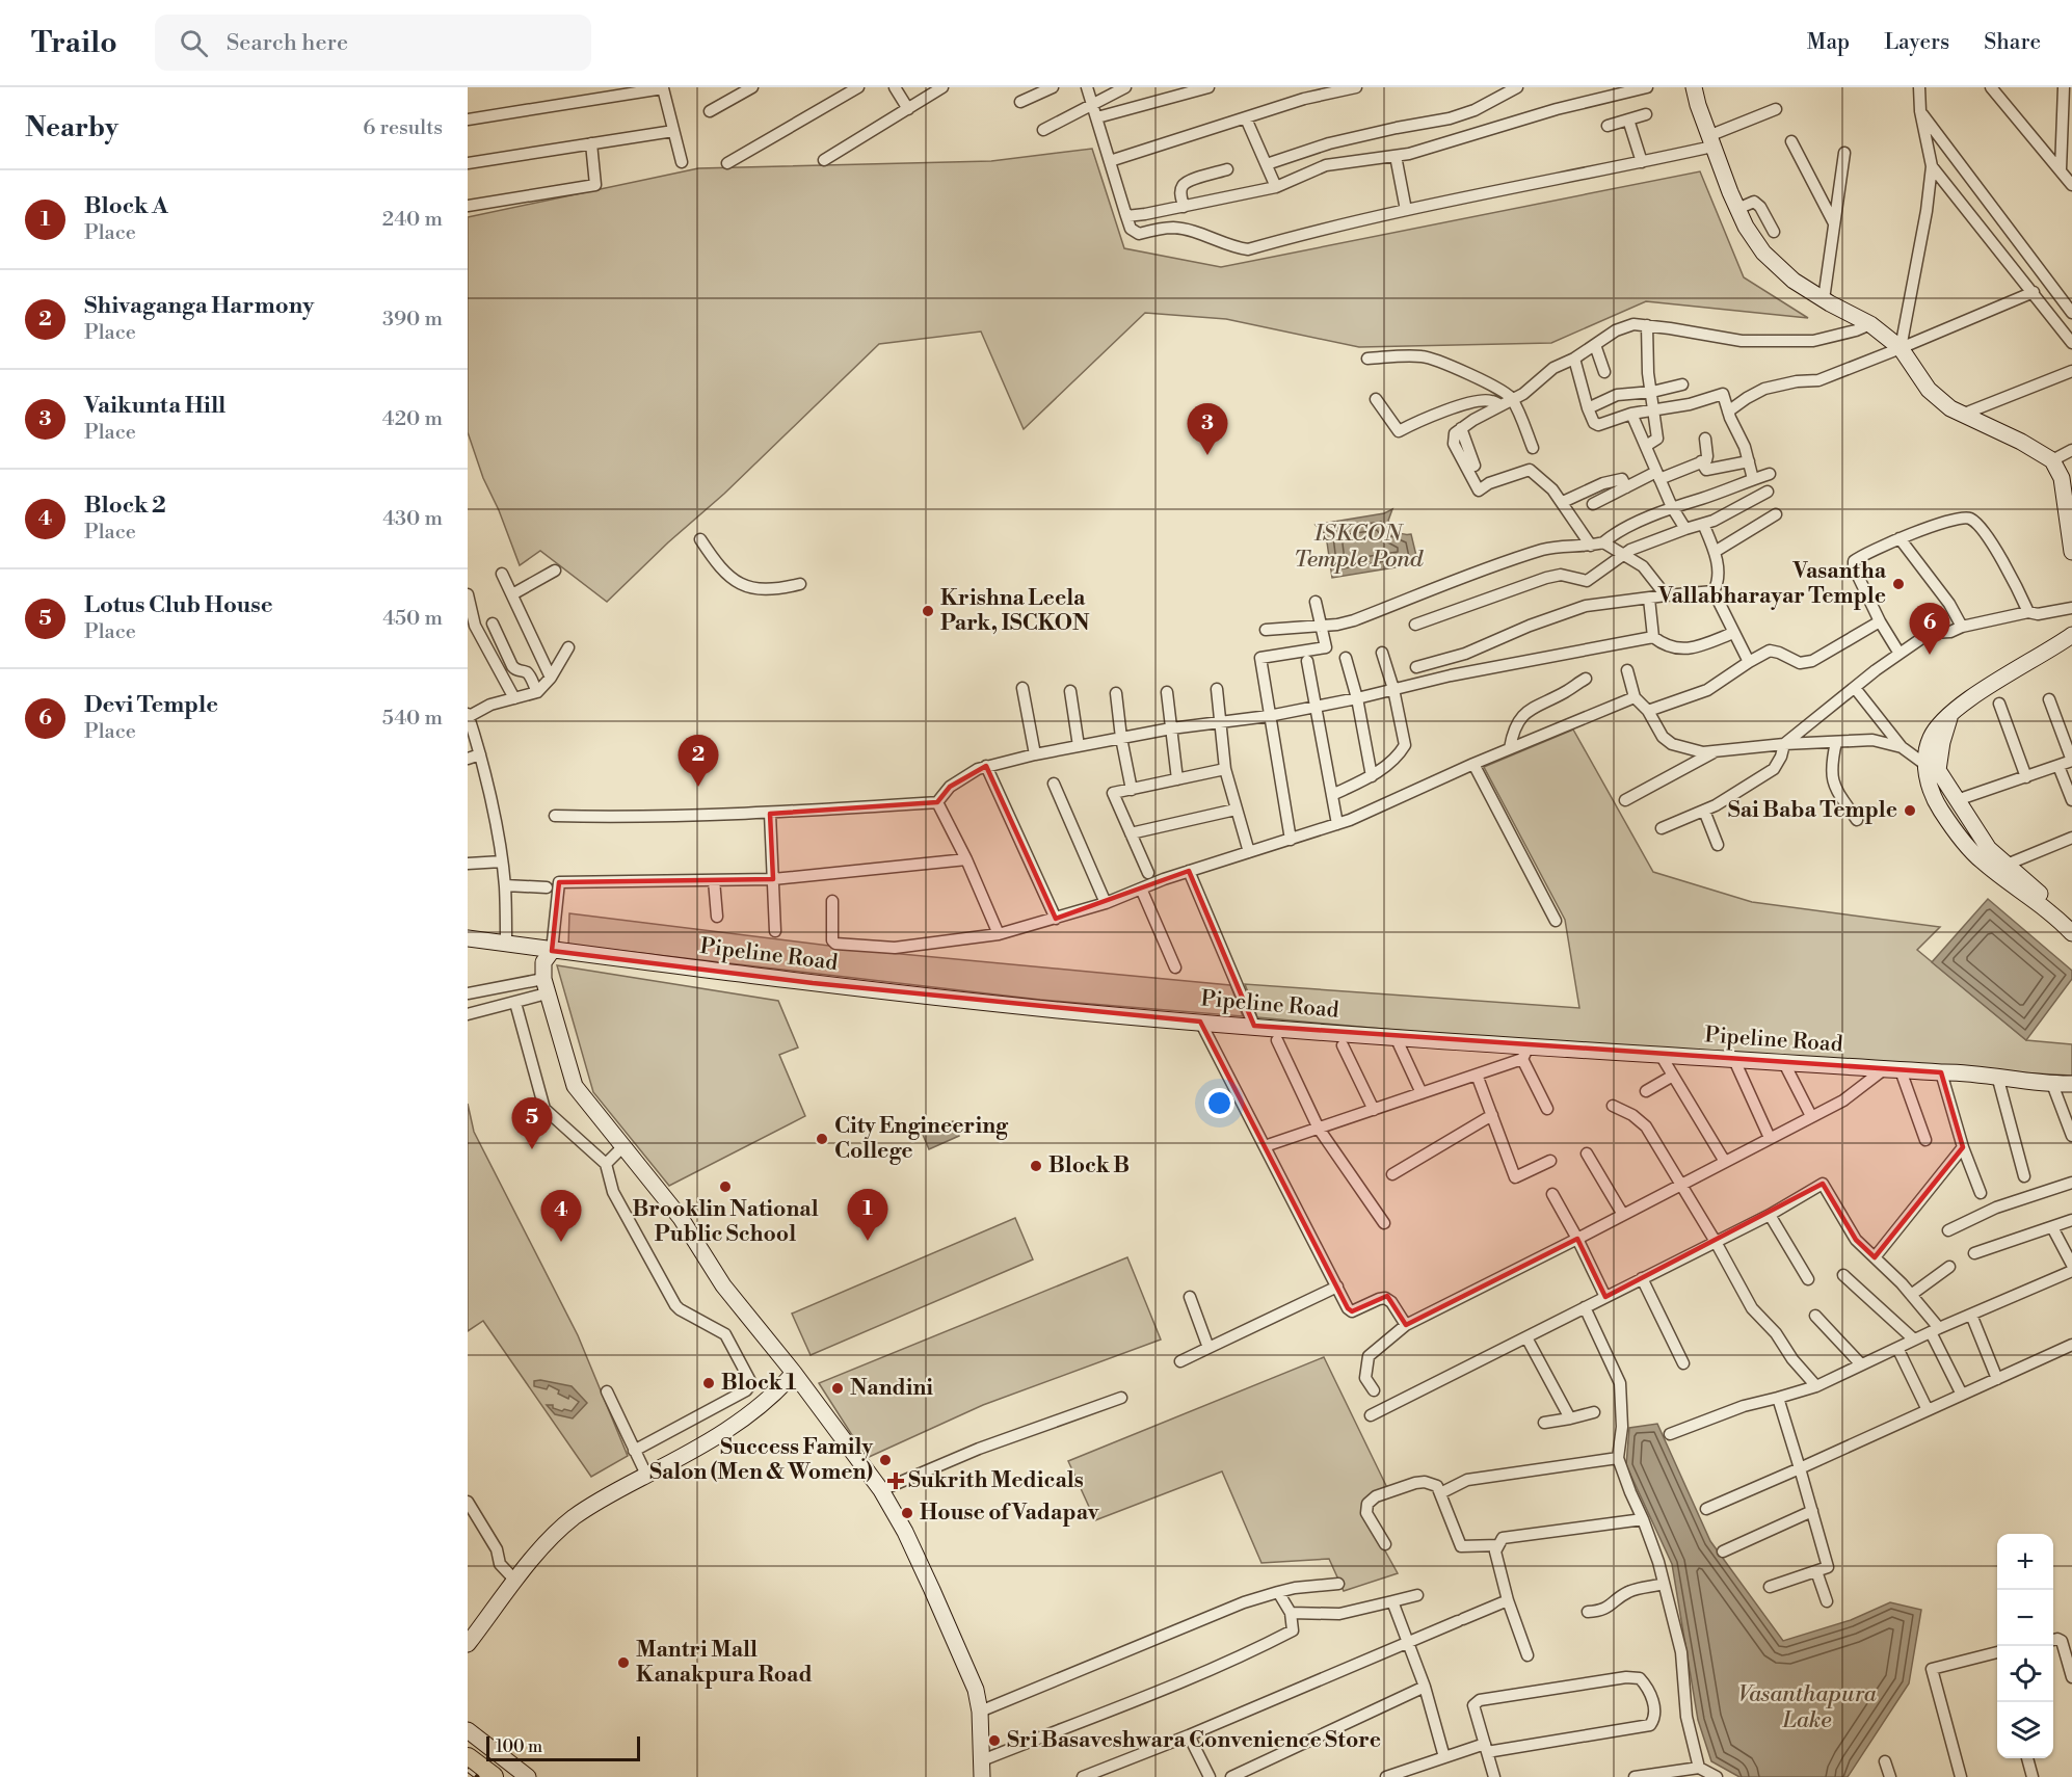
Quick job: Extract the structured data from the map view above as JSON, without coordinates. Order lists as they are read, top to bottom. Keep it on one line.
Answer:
{"streets":{"street":["Pipeline Road"]},"water":["ISKCON Temple Pond","Vasanthapura Lake"],"places":{"other":["Vasantha Vallabharayar Temple","Krishna Leela Park, ISCKON","Sai Baba Temple","City Engineering College","Block B","Brooklin National Public School","Block 1","Nandini","Success Family Salon (Men & Women)","House of Vadapav","Mantri Mall Kanakpura Road","Sri Basaveshwara Convenience Store"],"health":["Sukrith Medicals"]},"scale_bar":"100 m","page":{"header":"Trailo","search":"Search here","nav":["Map","Layers","Share"],"heading":["Nearby","6 results"],"list":[{"mark":"1","name":"Block A","note":"Place","value":"240 m"},{"mark":"2","name":"Shivaganga Harmony","note":"Place","value":"390 m"},{"mark":"3","name":"Vaikunta Hill","note":"Place","value":"420 m"},{"mark":"4","name":"Block 2","note":"Place","value":"430 m"},{"mark":"5","name":"Lotus Club House","note":"Place","value":"450 m"},{"mark":"6","name":"Devi Temple","note":"Place","value":"540 m"}],"pins":["3","6","2","5","1","4"],"map_buttons":["+","−"],"scale":"100 m"}}
